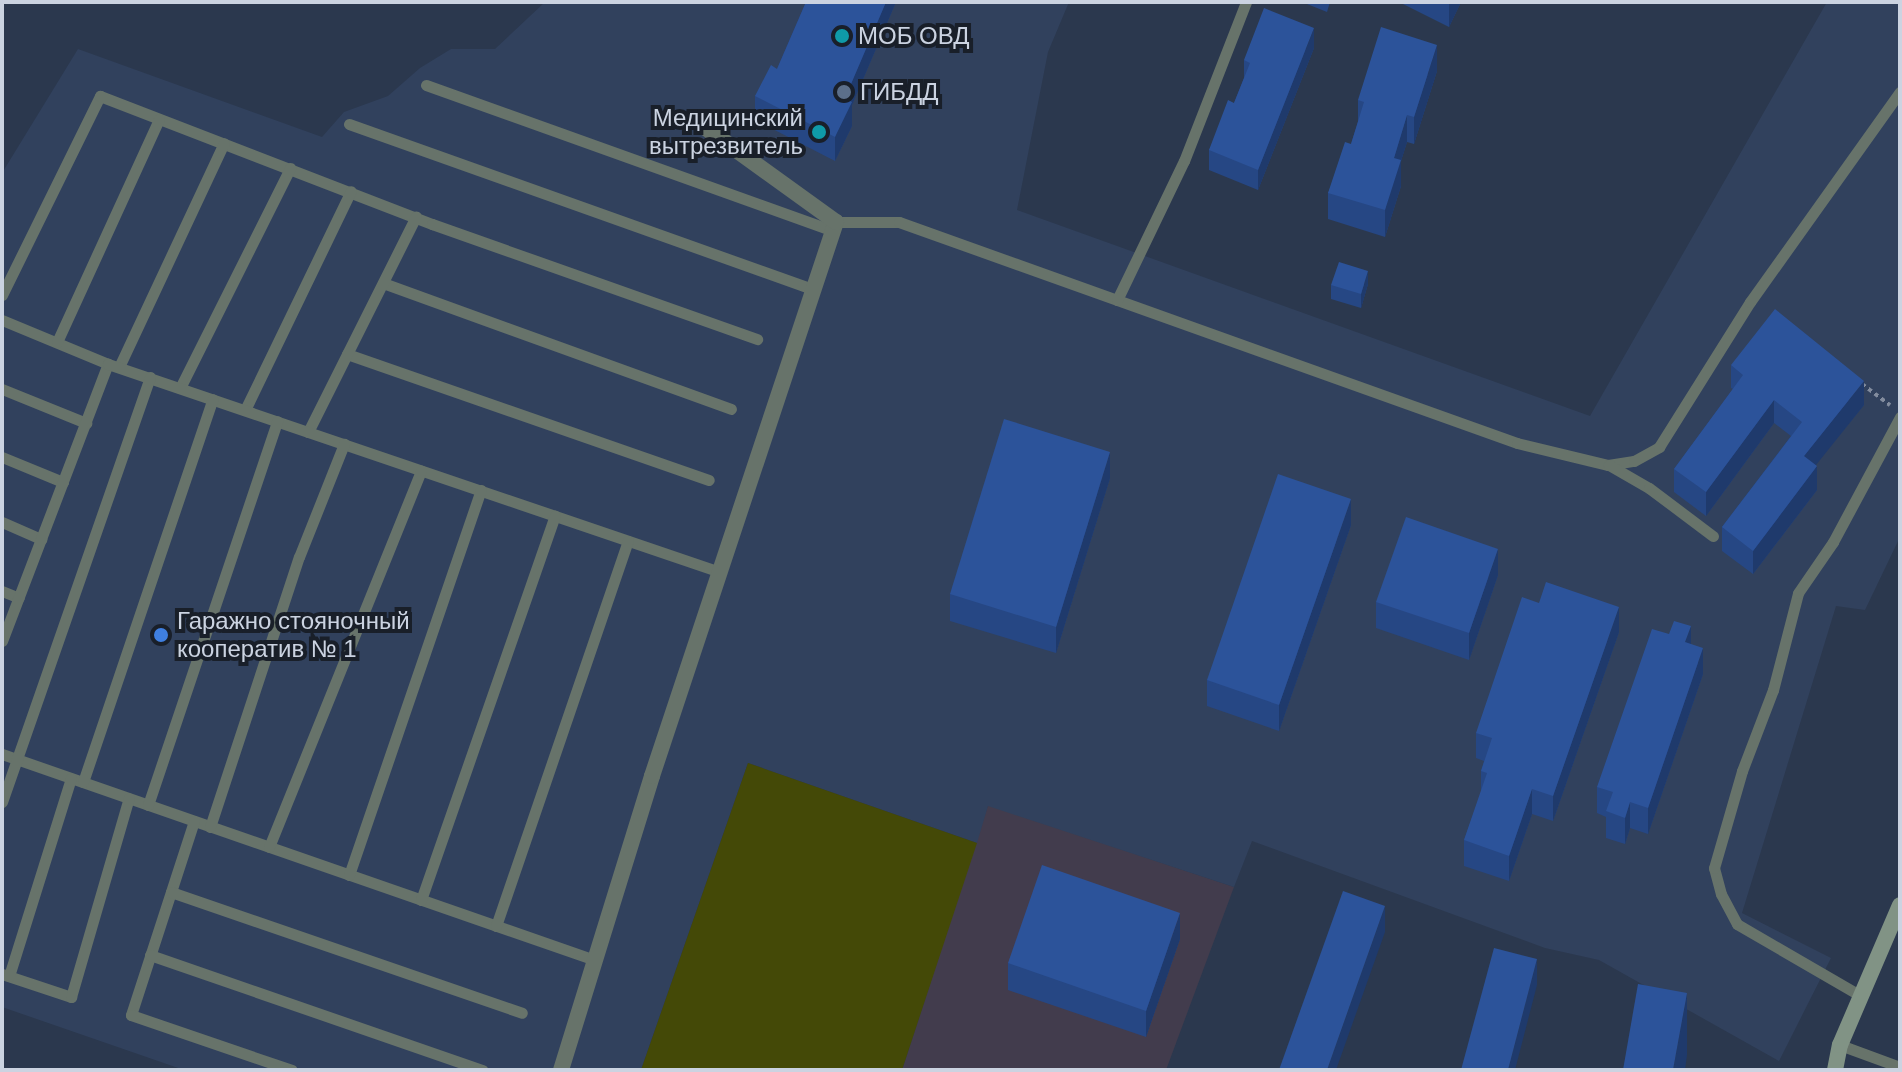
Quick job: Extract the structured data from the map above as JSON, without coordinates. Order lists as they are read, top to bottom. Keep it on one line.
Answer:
{"places":["МОБ ОВД","ГИБДД","Медицинский вытрезвитель","Гаражно стояночный кооператив № 1"]}
